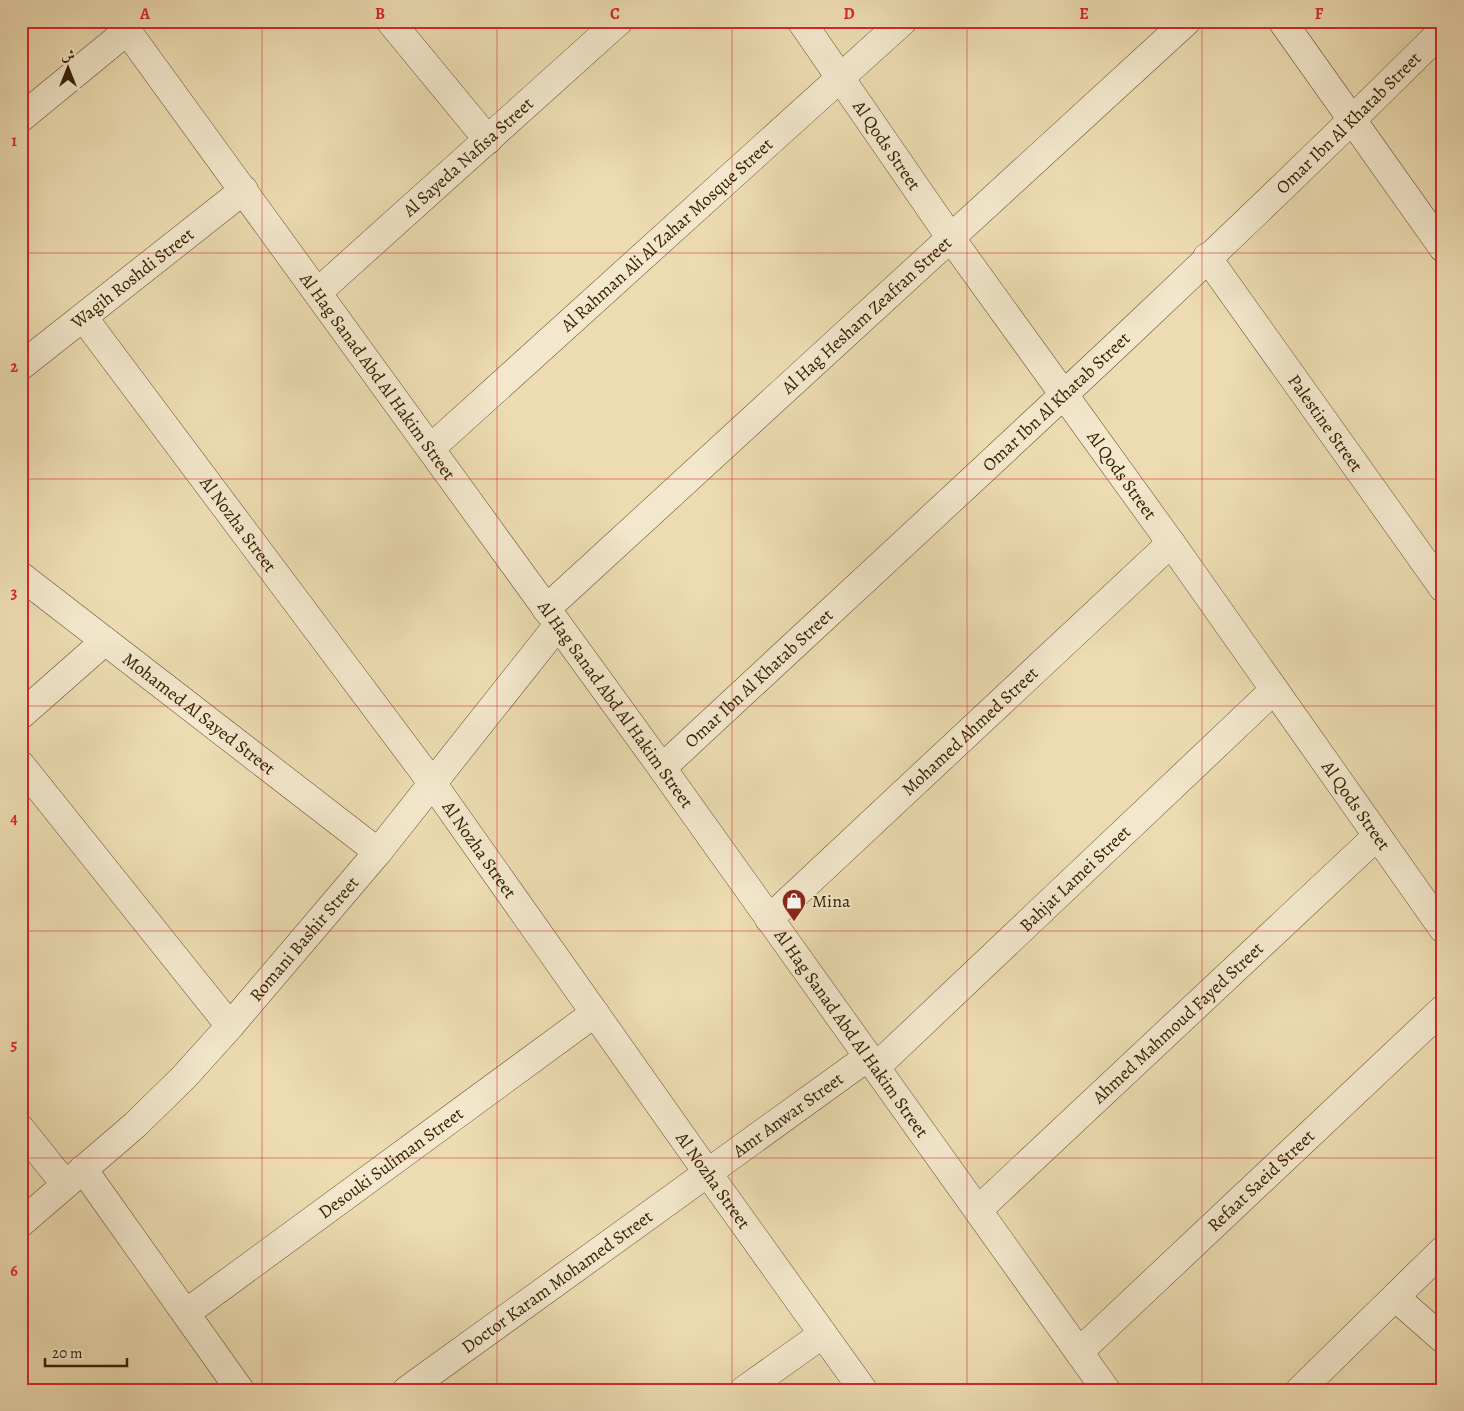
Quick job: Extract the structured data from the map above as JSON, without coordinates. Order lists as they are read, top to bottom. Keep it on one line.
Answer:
{"streets":{"street":["Omar Ibn Al Khatab Street","Al Qods Street","Al Sayeda Nafisa Street","Al Rahman Ali Al Zahar Mosque Street","Wagih Roshdi Street","Al Hag Hesham Zeafran Street","Al Hag Sanad Abd Al Hakim Street","Palestine Street","Al Nozha Street","Mohamed Al Sayed Street","Mohamed Ahmed Street","Bahjat Lamei Street","Romani Bashir Street","Ahmed Mahmoud Fayed Street","Amr Anwar Street","Desouki Suliman Street","Refaat Saeid Street","Doctor Karam Mohamed Street"]},"crossings":[["Omar Ibn Al Khatab Street","Al Qods Street"],["Omar Ibn Al Khatab Street","Al Hag Sanad Abd Al Hakim Street"],["Omar Ibn Al Khatab Street","Palestine Street"],["Al Qods Street","Al Rahman Ali Al Zahar Mosque Street"],["Al Qods Street","Al Hag Hesham Zeafran Street"],["Al Qods Street","Mohamed Ahmed Street"],["Al Qods Street","Bahjat Lamei Street"],["Al Qods Street","Ahmed Mahmoud Fayed Street"],["Al Sayeda Nafisa Street","Al Hag Sanad Abd Al Hakim Street"],["Al Rahman Ali Al Zahar Mosque Street","Al Hag Sanad Abd Al Hakim Street"],["Wagih Roshdi Street","Al Hag Sanad Abd Al Hakim Street"],["Wagih Roshdi Street","Al Nozha Street"],["Al Hag Hesham Zeafran Street","Al Hag Sanad Abd Al Hakim Street"],["Al Hag Hesham Zeafran Street","Romani Bashir Street"],["Al Hag Sanad Abd Al Hakim Street","Mohamed Ahmed Street"],["Al Hag Sanad Abd Al Hakim Street","Bahjat Lamei Street"],["Al Hag Sanad Abd Al Hakim Street","Romani Bashir Street"],["Al Hag Sanad Abd Al Hakim Street","Ahmed Mahmoud Fayed Street"],["Al Hag Sanad Abd Al Hakim Street","Amr Anwar Street"],["Al Hag Sanad Abd Al Hakim Street","Refaat Saeid Street"],["Al Nozha Street","Romani Bashir Street"],["Al Nozha Street","Amr Anwar Street"],["Al Nozha Street","Desouki Suliman Street"],["Al Nozha Street","Doctor Karam Mohamed Street"],["Mohamed Al Sayed Street","Romani Bashir Street"],["Bahjat Lamei Street","Amr Anwar Street"],["Amr Anwar Street","Doctor Karam Mohamed Street"]],"places":{"shop":["Mina"]},"scale_bar":"20 m","north":"top","grid":{"columns":["A","B","C","D","E","F"],"rows":["1","2","3","4","5","6"]}}
